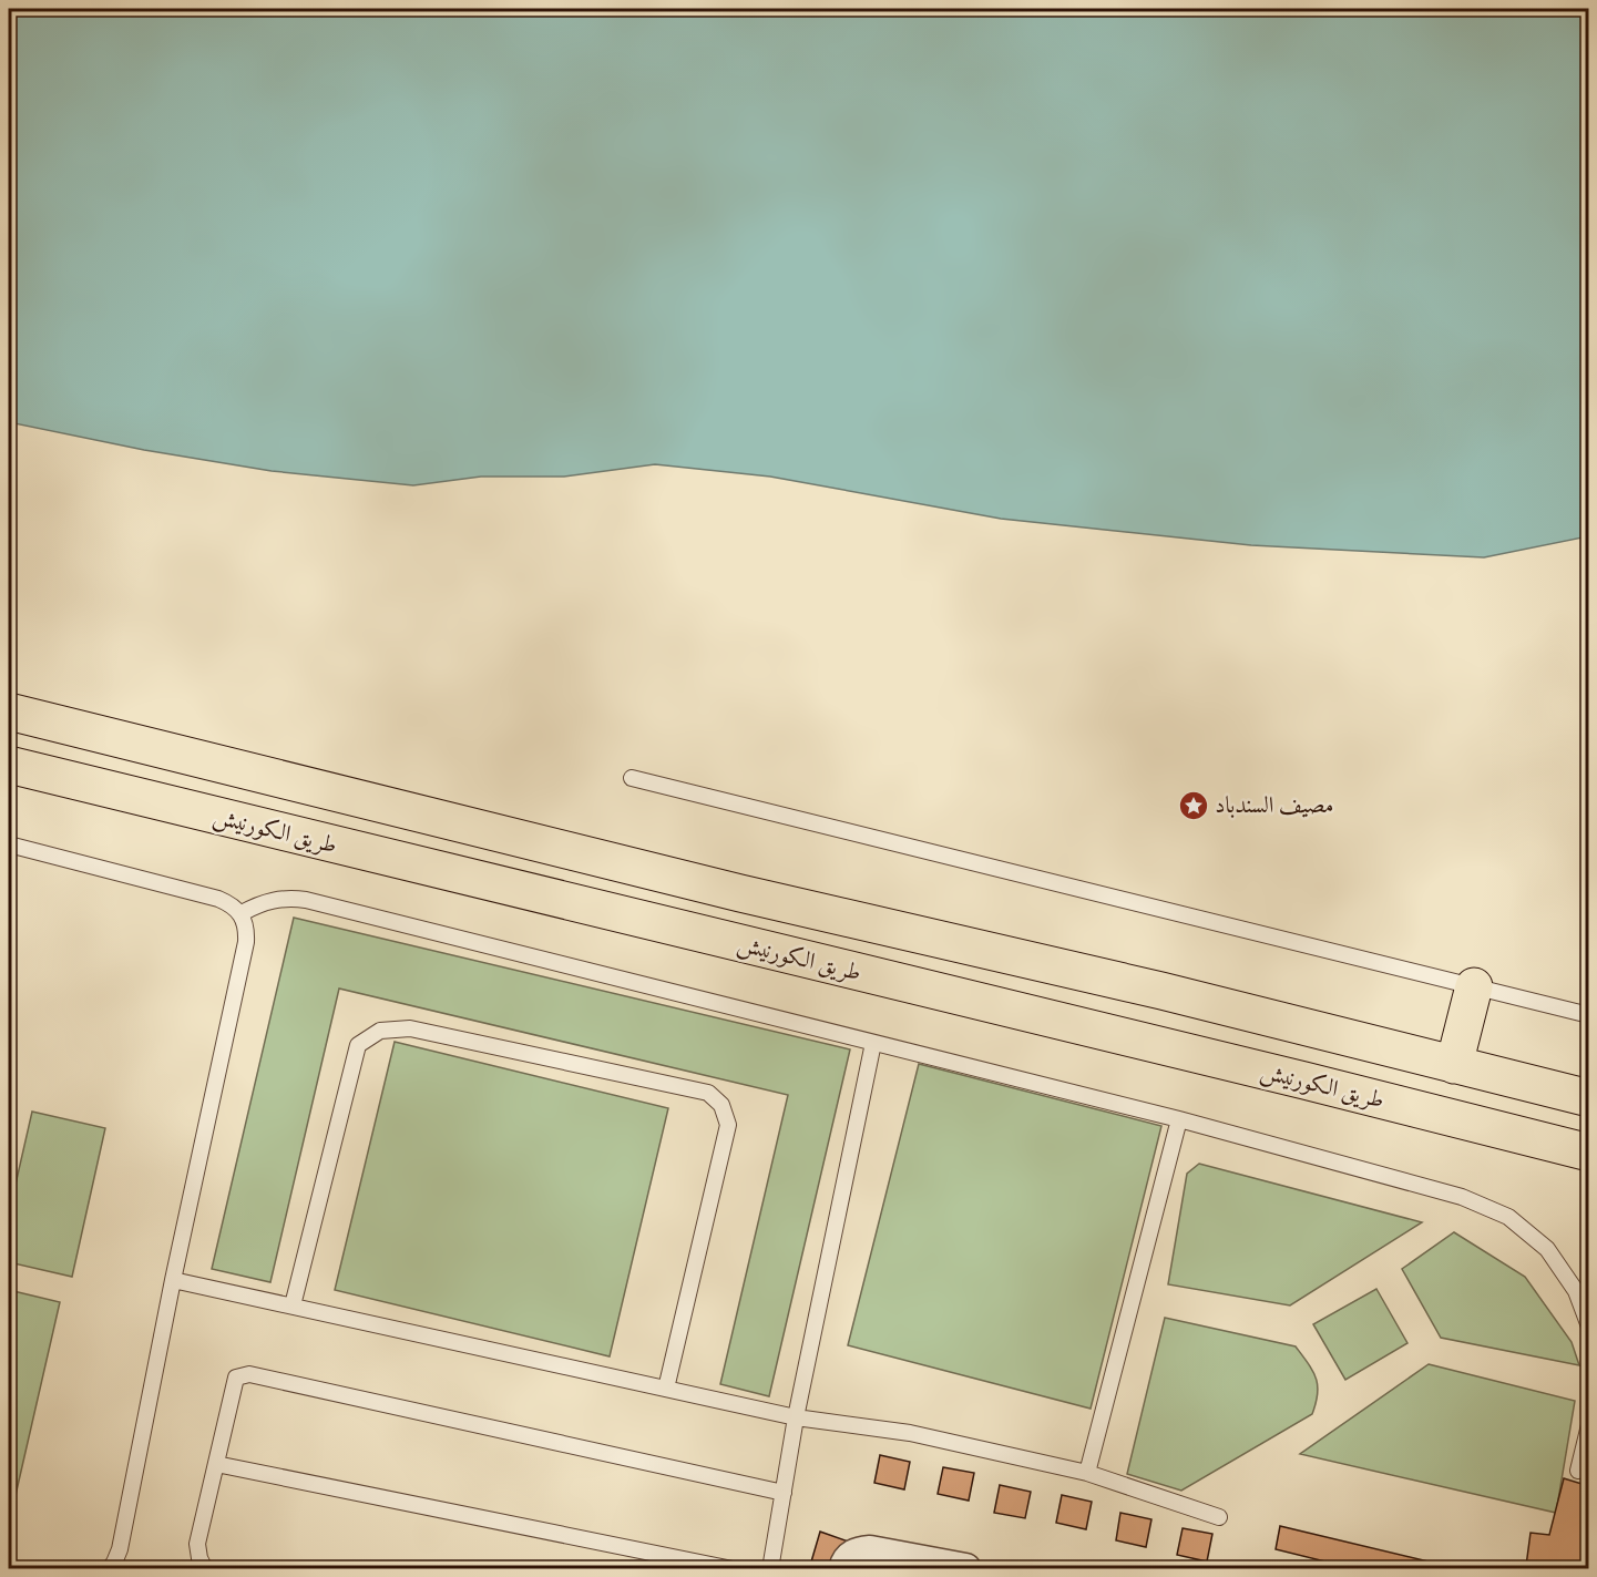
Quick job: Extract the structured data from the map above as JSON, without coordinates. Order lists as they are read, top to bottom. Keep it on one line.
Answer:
{"streets":{"highway":["طريق الكورنيش"]},"places":{"place":["مصيف السندباد"]}}
